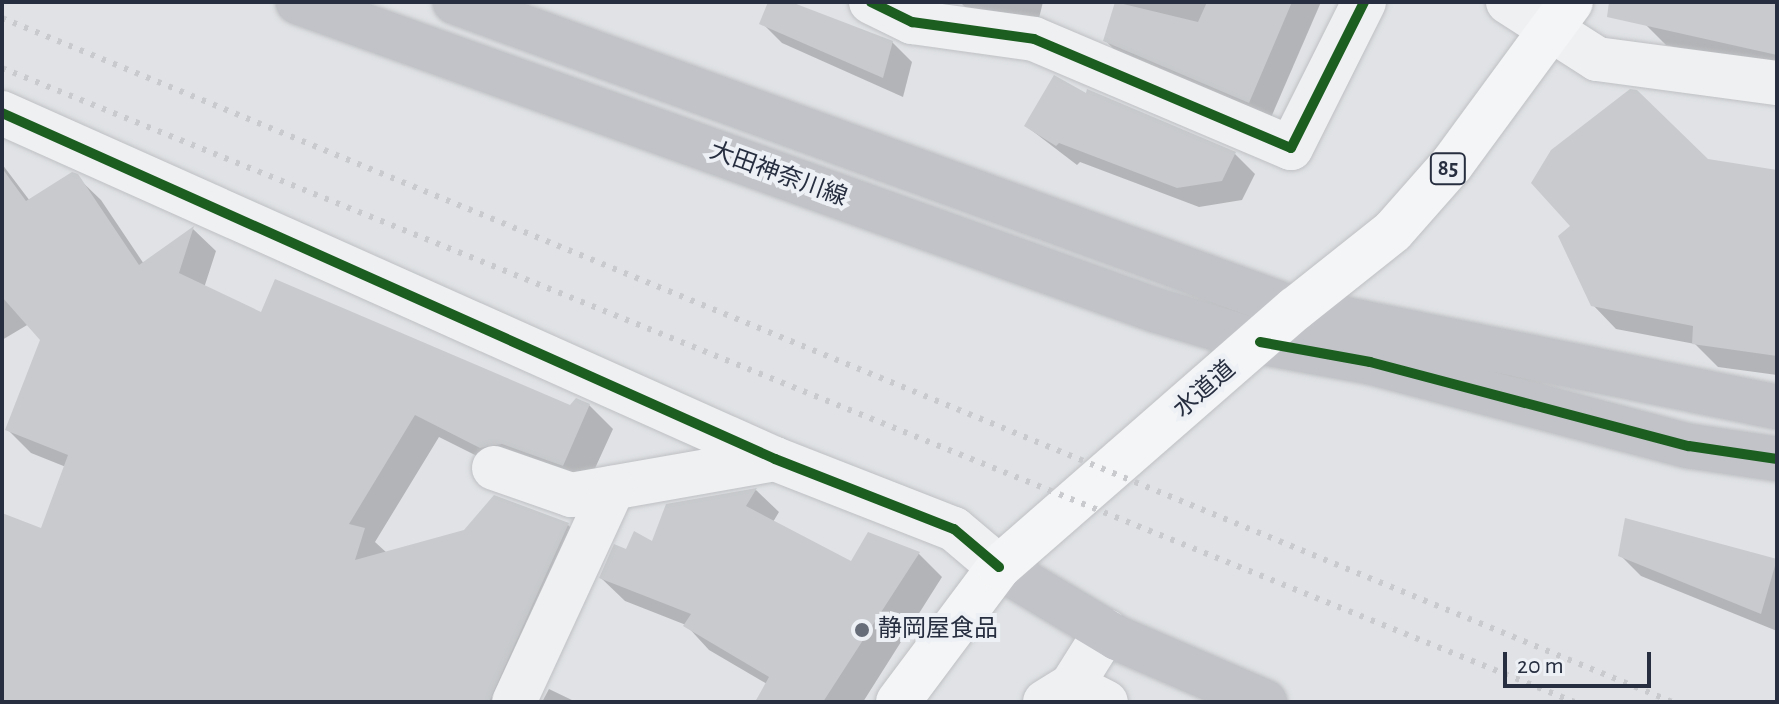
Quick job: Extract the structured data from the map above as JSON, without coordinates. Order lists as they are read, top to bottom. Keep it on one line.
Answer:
{"streets":{"main road":["85","大田神奈川線","水道道"]},"crossings":[["大田神奈川線","水道道"]],"places":["静岡屋食品"],"scale_bar":"20 m"}
